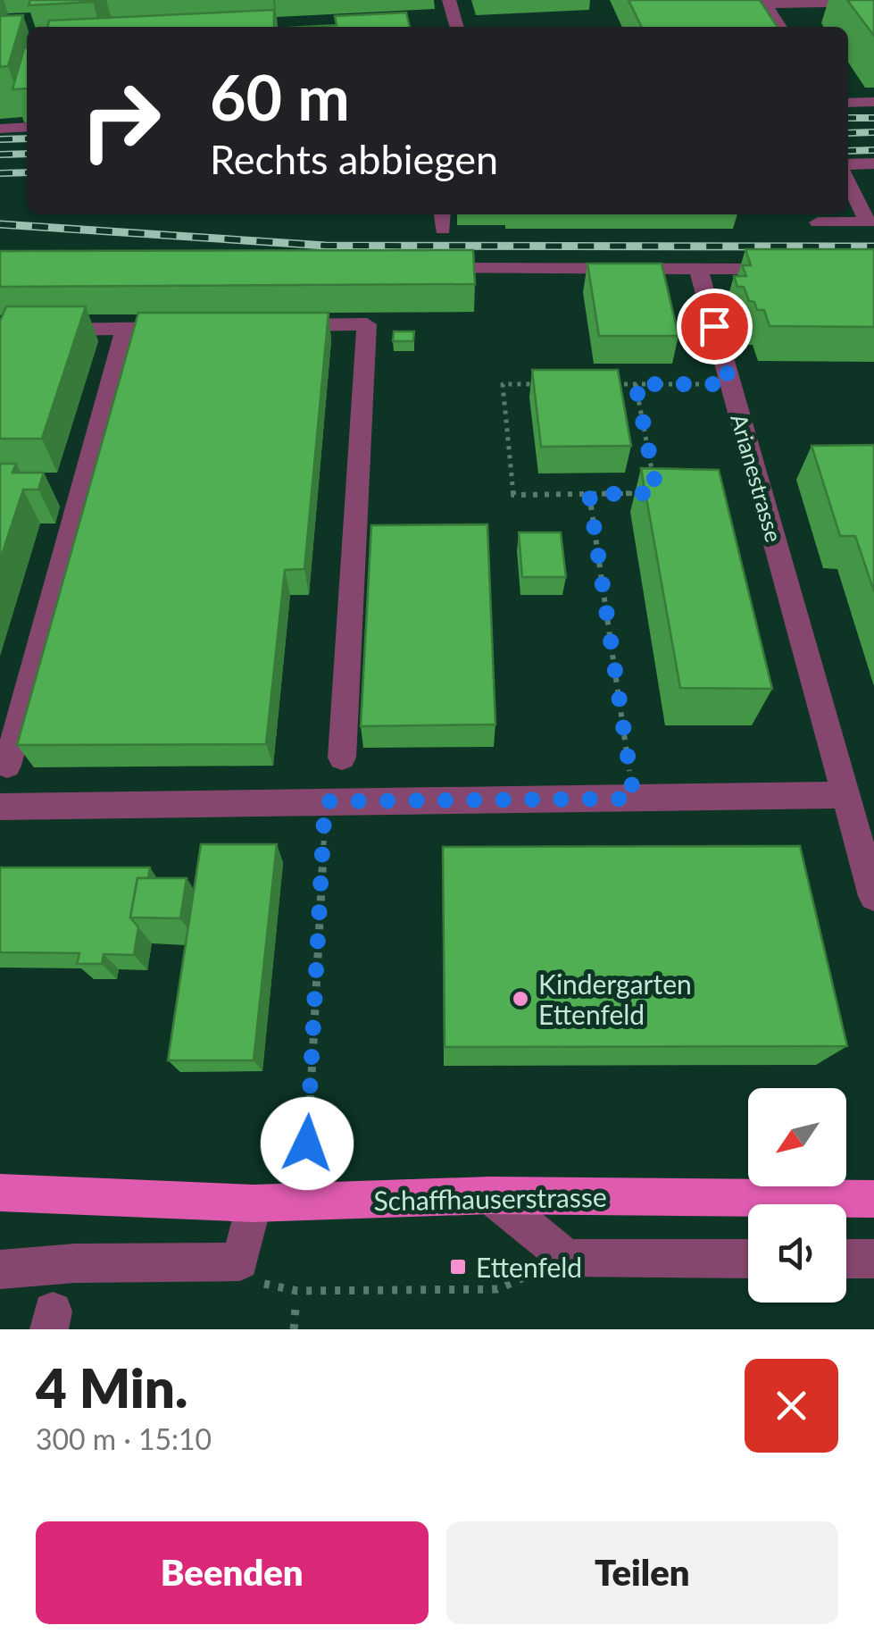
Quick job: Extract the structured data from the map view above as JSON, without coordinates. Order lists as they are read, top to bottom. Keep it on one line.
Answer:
{"streets":{"main road":["Schaffhauserstrasse"],"street":["Arianestrasse"]},"places":{"other":["Kindergarten Ettenfeld"],"transit":["Ettenfeld"]},"north":"bottom left","page":{"turn":["60 m","Rechts abbiegen"],"heading":["4 Min.","300 m · 15:10"],"buttons":["Beenden","Teilen"]}}
